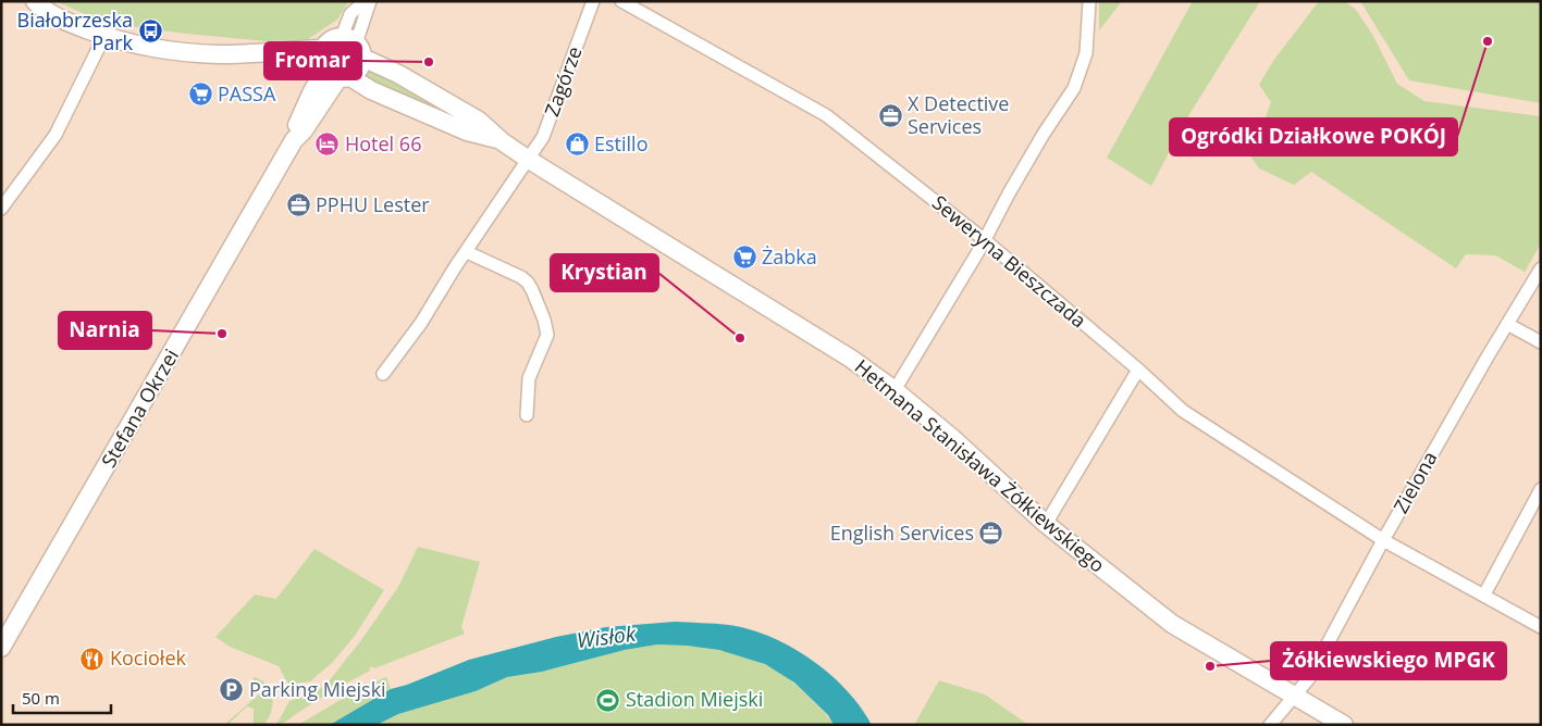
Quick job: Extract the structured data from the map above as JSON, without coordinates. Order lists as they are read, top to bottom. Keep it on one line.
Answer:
{"streets":{"street":["Zagórze","Seweryna Bieszczada","Stefana Okrzei","Hetmana Stanisława Żółkiewskiego","Zielona"]},"crossings":[["Zagórze","Hetmana Stanisława Żółkiewskiego"],["Seweryna Bieszczada","Zielona"],["Stefana Okrzei","Hetmana Stanisława Żółkiewskiego"],["Hetmana Stanisława Żółkiewskiego","Zielona"]],"water":["Wisłok"],"places":{"bus stop":["Białobrzeska Park"],"other":["Ogródki Działkowe POKÓJ","Fromar","Narnia","Krystian","Żółkiewskiego MPGK"],"supermarket":["PASSA","Żabka"],"office":["X Detective Services","PPHU Lester","English Services"],"hotel":["Hotel 66"],"shop":["Estillo"],"restaurant":["Kociołek"],"parking":["Parking Miejski"],"sports":["Stadion Miejski"]},"scale_bar":"50 m"}
